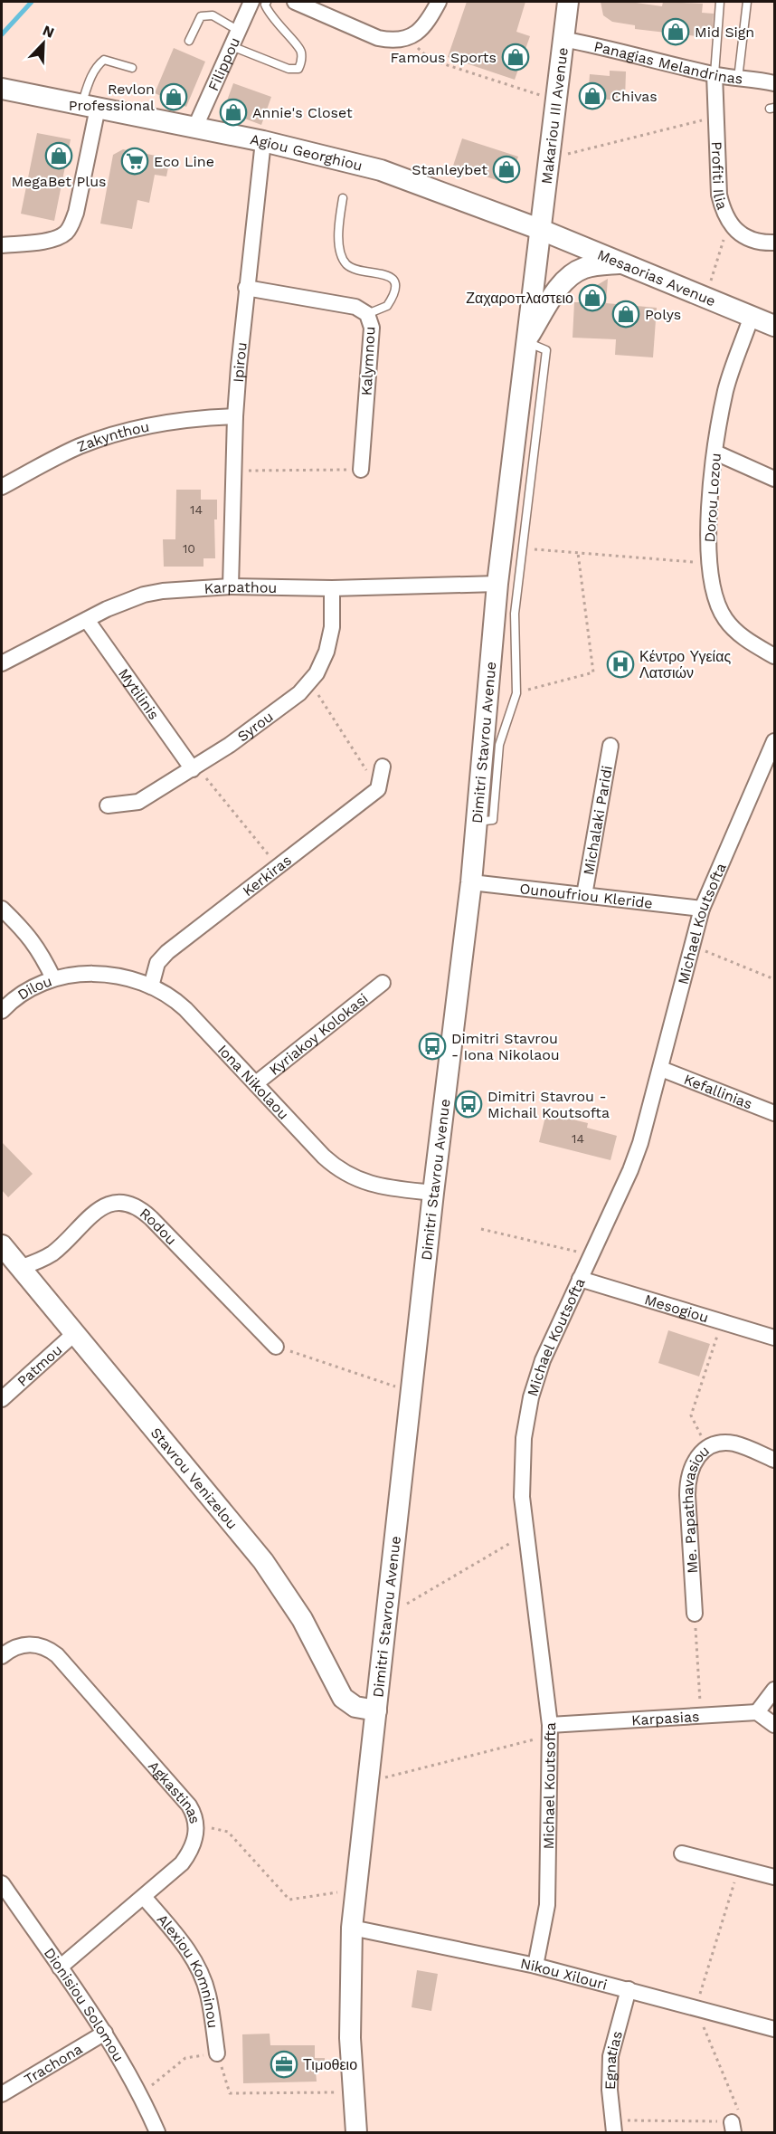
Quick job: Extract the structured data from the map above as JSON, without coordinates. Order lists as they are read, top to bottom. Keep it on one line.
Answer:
{"streets":{"main road":["Makariou III Avenue","Agiou Georghiou","Mesaorias Avenue","Dimitri Stavrou Avenue","Stavrou Venizelou"],"street":["Panagias Melandrinas","Filippou","Profiti Ilia","Kalymnou","Ipirou","Zakynthou","Dorou Lozou","Karpathou","Mytilinis","Syrou","Michalaki Paridi","Kerkiras","Ounoufriou Kleride","Michael Koutsofta","Dilou","Kyriakoy Kolokasi","Iona Nikolaou","Kefallinias","Rodou","Mesogiou","Patmou","Me. Papathavasiou","Karpasias","Agkastinas","Alexiou Komninou","Nikou Xilouri","Dionisiou Solomou","Egnatias","Trachona"]},"crossings":[["Panagias Melandrinas","Makariou III Avenue"],["Panagias Melandrinas","Profiti Ilia"],["Filippou","Agiou Georghiou"],["Makariou III Avenue","Agiou Georghiou"],["Makariou III Avenue","Mesaorias Avenue"],["Makariou III Avenue","Dimitri Stavrou Avenue"],["Agiou Georghiou","Mesaorias Avenue"],["Agiou Georghiou","Ipirou"],["Agiou Georghiou","Dimitri Stavrou Avenue"],["Mesaorias Avenue","Dorou Lozou"],["Mesaorias Avenue","Dimitri Stavrou Avenue"],["Kalymnou","Ipirou"],["Ipirou","Zakynthou"],["Ipirou","Karpathou"],["Karpathou","Mytilinis"],["Karpathou","Syrou"],["Karpathou","Dimitri Stavrou Avenue"],["Mytilinis","Syrou"],["Dimitri Stavrou Avenue","Ounoufriou Kleride"],["Dimitri Stavrou Avenue","Iona Nikolaou"],["Dimitri Stavrou Avenue","Stavrou Venizelou"],["Dimitri Stavrou Avenue","Nikou Xilouri"],["Michalaki Paridi","Ounoufriou Kleride"],["Kerkiras","Iona Nikolaou"],["Ounoufriou Kleride","Michael Koutsofta"],["Michael Koutsofta","Kefallinias"],["Michael Koutsofta","Mesogiou"],["Michael Koutsofta","Karpasias"],["Michael Koutsofta","Nikou Xilouri"],["Dilou","Iona Nikolaou"],["Kyriakoy Kolokasi","Iona Nikolaou"],["Rodou","Stavrou Venizelou"],["Patmou","Stavrou Venizelou"],["Agkastinas","Alexiou Komninou"],["Agkastinas","Dionisiou Solomou"],["Nikou Xilouri","Egnatias"],["Dionisiou Solomou","Trachona"]],"places":{"shop":["Mid Sign","Famous Sports","Chivas","Revlon Professional","Annie's Closet","MegaBet Plus","Stanleybet","Ζαχαροπλαστειο","Polys"],"supermarket":["Eco Line"],"hospital":["Κέντρο Υγείας Λατσιών"],"bus stop":["Dimitri Stavrou - Iona Nikolaou","Dimitri Stavrou - Michail Koutsofta"],"office":["Τιμοθειο"]},"house_numbers":["14","10","14"],"north":"top right"}
